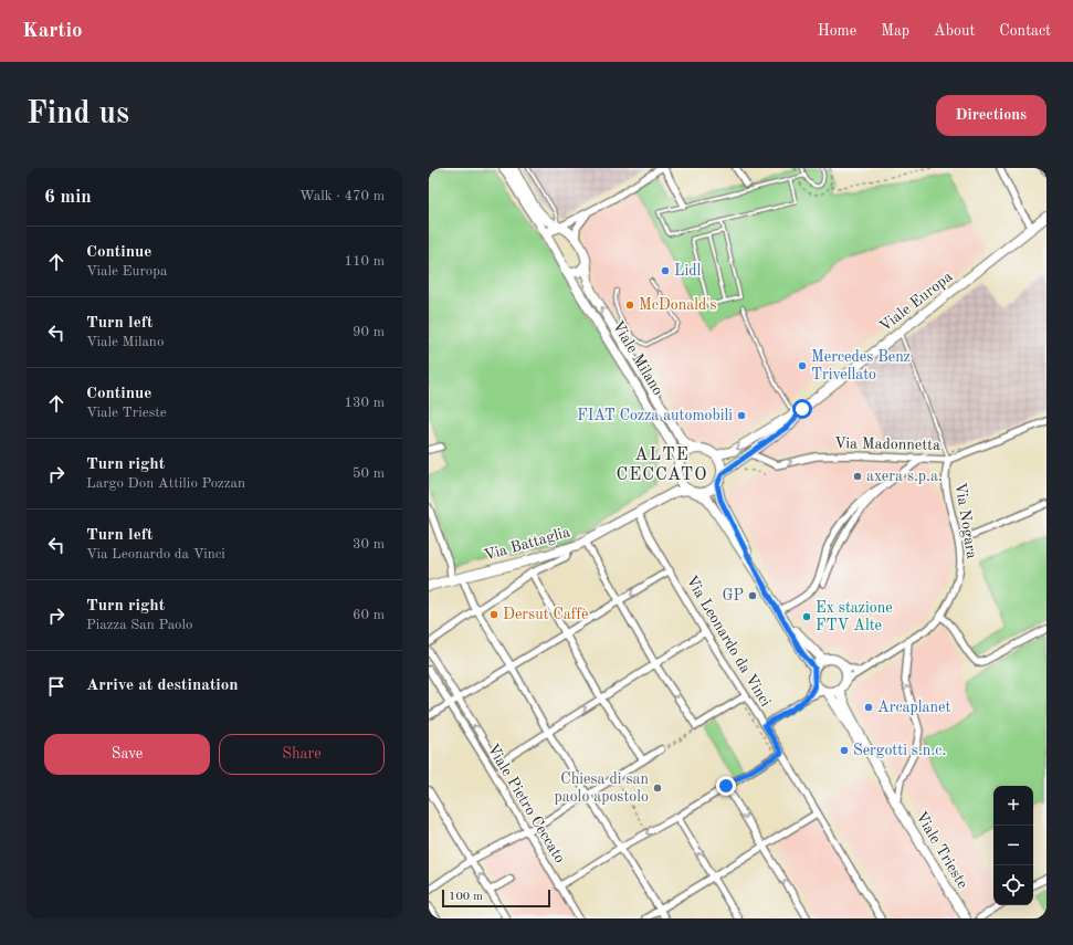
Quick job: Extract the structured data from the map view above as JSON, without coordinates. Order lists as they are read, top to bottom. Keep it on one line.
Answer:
{"streets":{"main road":["Viale Europa","Viale Milano","Via Battaglia","Viale Trieste"],"street":["Via Madonnetta","Via Nogara","Via Leonardo da Vinci","Viale Pietro Ceccato"]},"crossings":[["Viale Europa","Viale Milano"],["Viale Europa","Via Madonnetta"],["Viale Europa","Via Battaglia"],["Viale Milano","Via Battaglia"],["Via Madonnetta","Via Nogara"],["Via Nogara","Viale Trieste"],["Via Battaglia","Via Leonardo da Vinci"]],"one_way":["Via Madonnetta"],"districts":["ALTE CECCATO"],"places":["Lidl","McDonald's","Mercedes Benz Trivellato","FIAT Cozza automobili","axera s.p.a.","GP","Dersut Caffè","Ex stazione FTV Alte","Arcaplanet","Sergotti s.n.c.","Chiesa di san paolo apostolo"],"scale_bar":"100 m","page":{"header":"Kartio","nav":["Home","Map","About","Contact"],"buttons":["Directions",["Save","Share"]],"title":"Find us","heading":["6 min","Walk · 470 m"],"list":[["Continue","Viale Europa","110 m"],["Turn left","Viale Milano","90 m"],["Continue","Viale Trieste","130 m"],["Turn right","Largo Don Attilio Pozzan","50 m"],["Turn left","Via Leonardo da Vinci","30 m"],["Turn right","Piazza San Paolo","60 m"],"Arrive at destination"],"map_buttons":["+","−"],"scale":"100 m"}}
